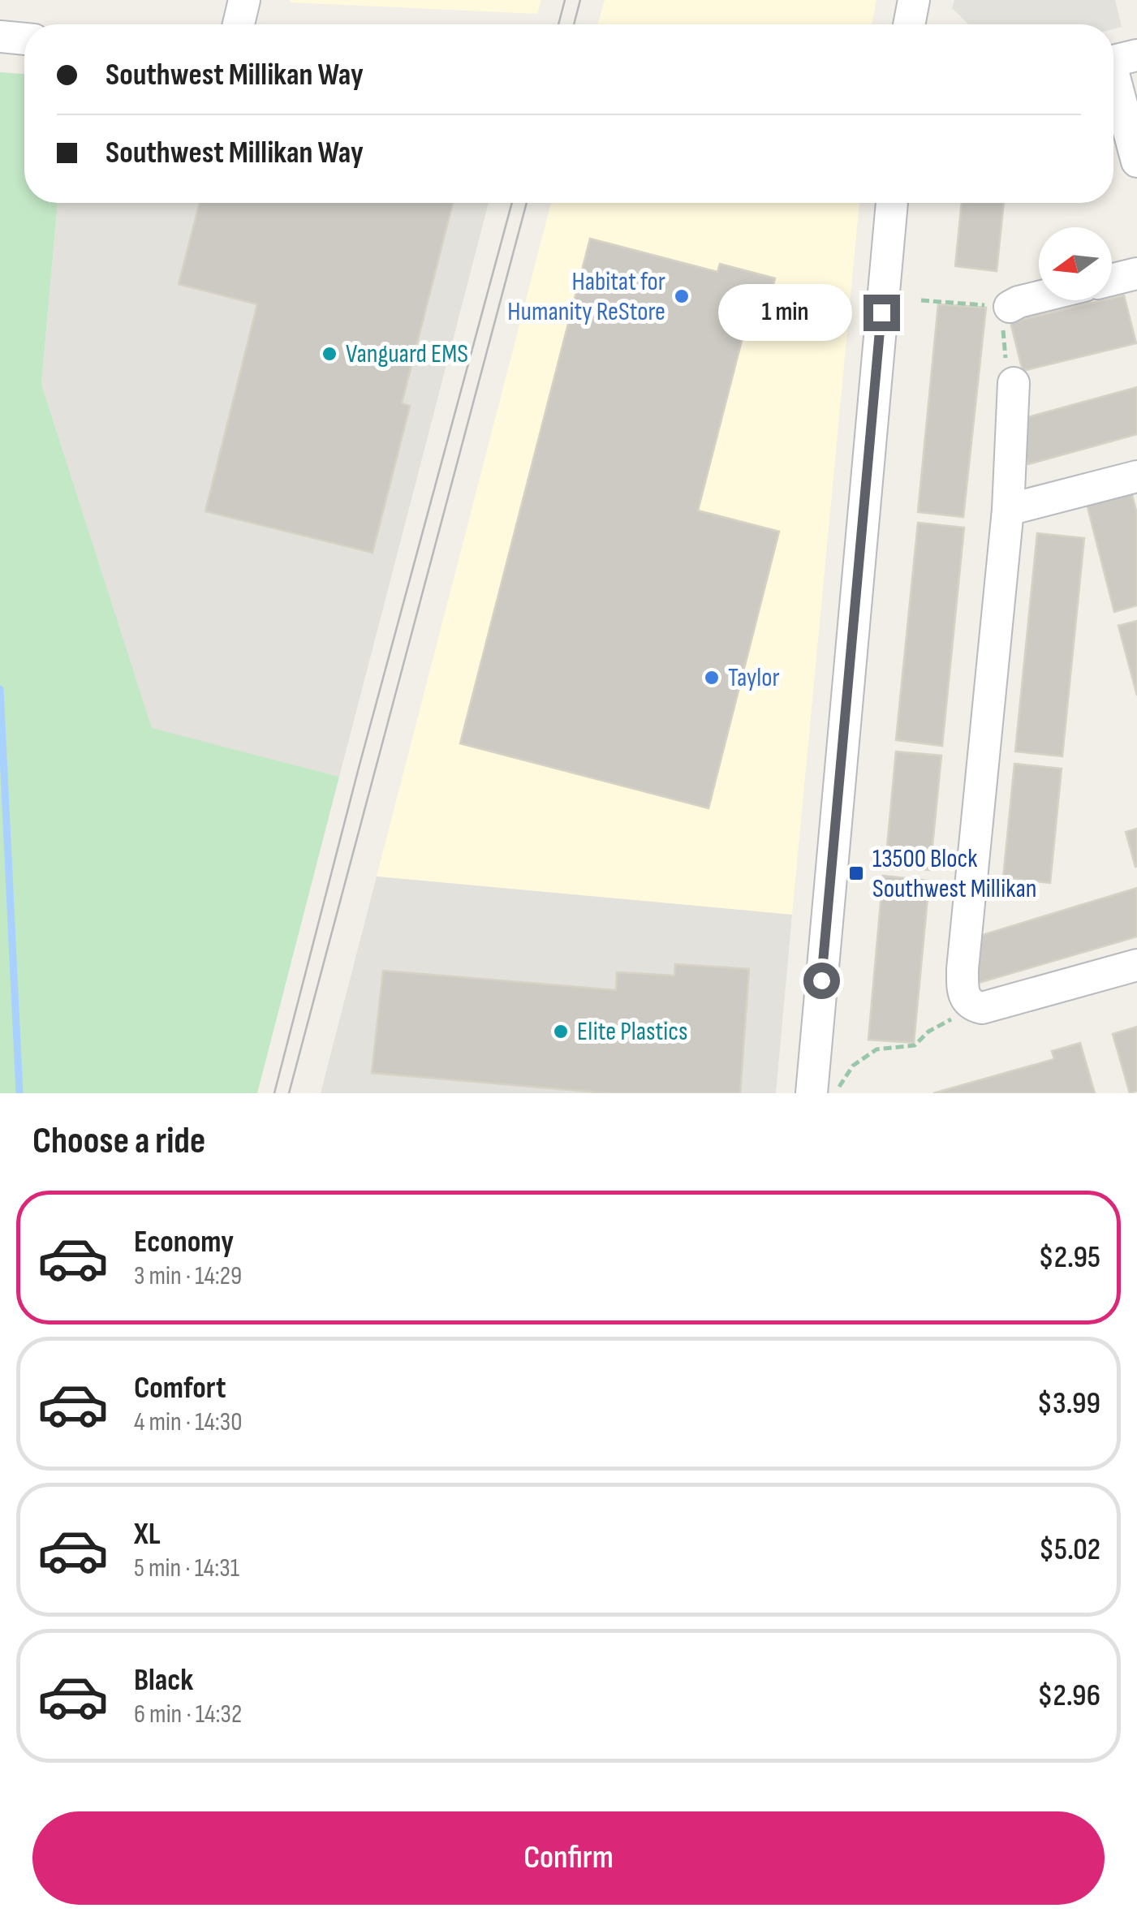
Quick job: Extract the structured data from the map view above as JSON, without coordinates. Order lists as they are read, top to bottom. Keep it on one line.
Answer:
{"places":{"other":["Habitat for Humanity ReStore","Vanguard EMS","Taylor","Elite Plastics"],"transit":["13500 Block Southwest Millikan"]},"north":"left","page":{"banner":["Southwest Millikan Way","Southwest Millikan Way"],"bubble":"1 min","heading":"Choose a ride","list":[{"name":"Economy","note":"3 min · 14:29","value":"$2.95"},{"name":"Comfort","note":"4 min · 14:30","value":"$3.99"},{"name":"XL","note":"5 min · 14:31","value":"$5.02"},{"name":"Black","note":"6 min · 14:32","value":"$2.96"}],"buttons":"Confirm"}}
